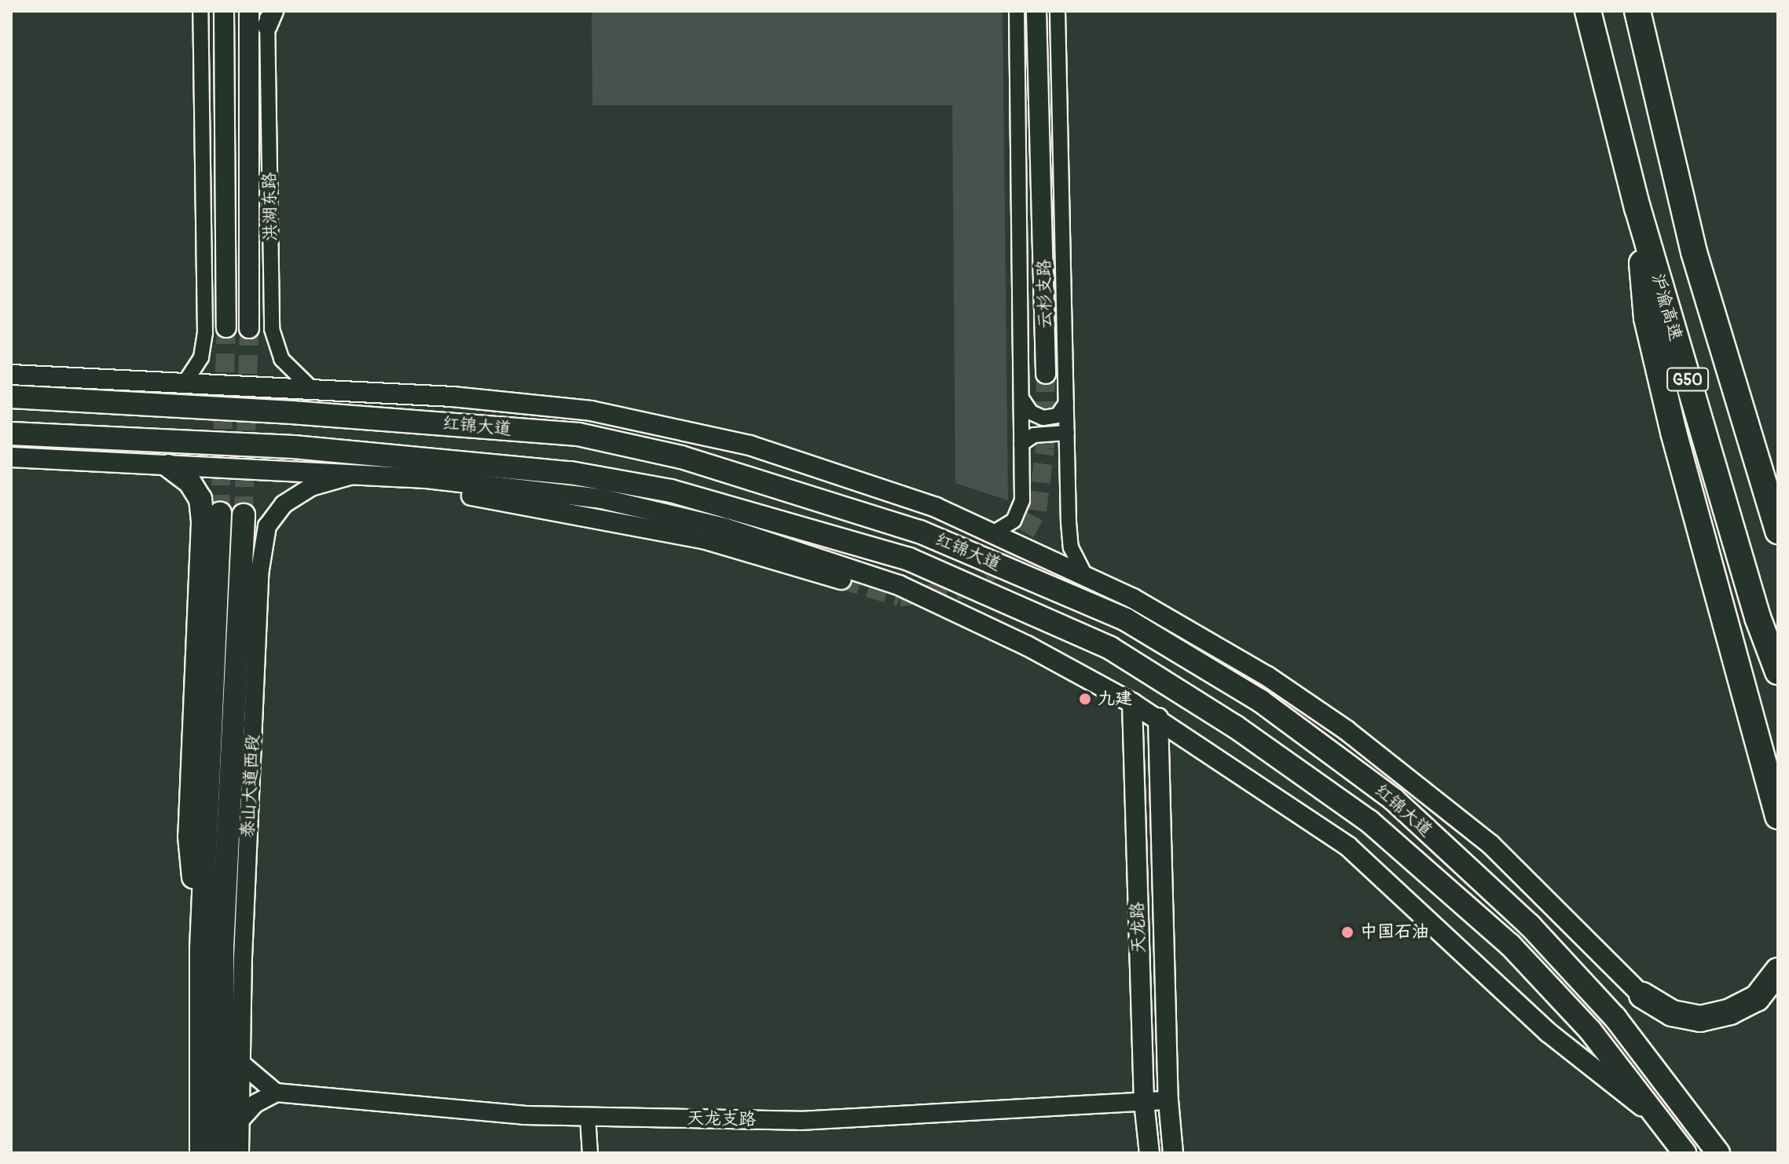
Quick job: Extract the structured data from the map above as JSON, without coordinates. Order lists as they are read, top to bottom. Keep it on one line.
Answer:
{"streets":{"highway":["沪渝高速","G50"],"main road":["洪湖东路","红锦大道","泰山大道西段","天龙路"],"street":["云杉支路","天龙支路"]},"crossings":[["洪湖东路","红锦大道"],["云杉支路","红锦大道"],["红锦大道","泰山大道西段"],["红锦大道","天龙路"],["天龙路","天龙支路"]],"places":["九建","中国石油"]}
